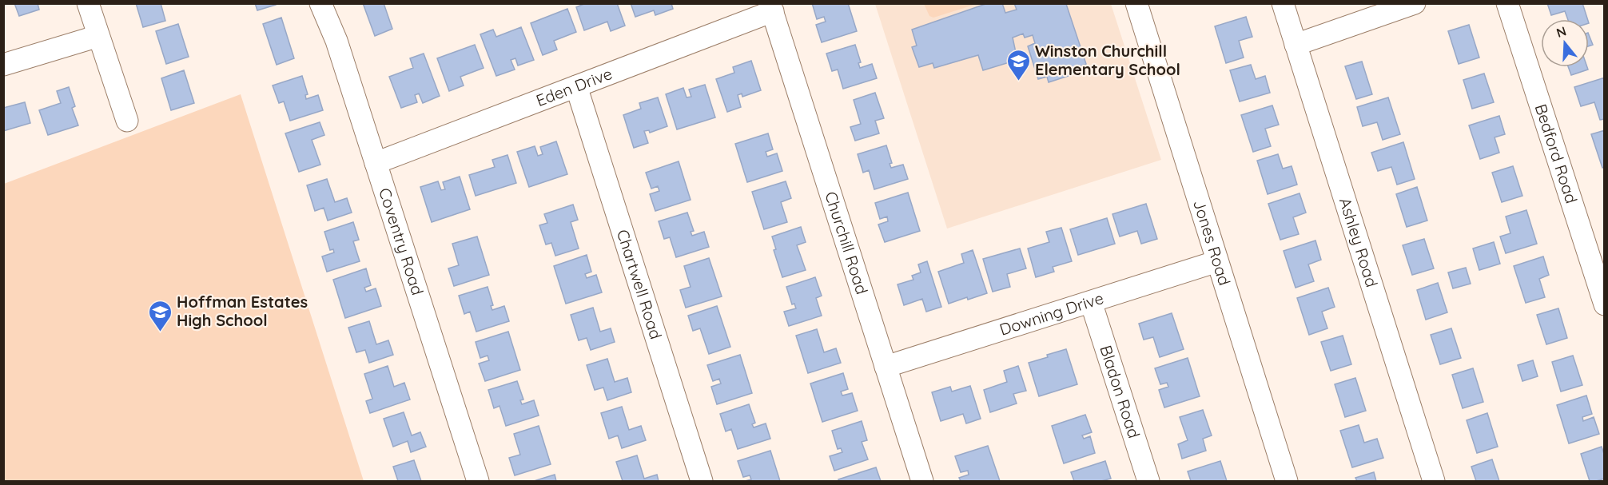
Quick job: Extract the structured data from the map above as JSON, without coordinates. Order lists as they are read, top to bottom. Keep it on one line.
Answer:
{"streets":{"street":["Eden Drive","Bedford Road","Coventry Road","Churchill Road","Jones Road","Ashley Road","Chartwell Road","Downing Drive","Bladon Road"]},"crossings":[["Eden Drive","Coventry Road"],["Eden Drive","Churchill Road"],["Eden Drive","Chartwell Road"],["Churchill Road","Downing Drive"],["Jones Road","Downing Drive"],["Downing Drive","Bladon Road"]],"places":{"school or university":["Winston Churchill Elementary School","Hoffman Estates High School"]},"north":"top"}
